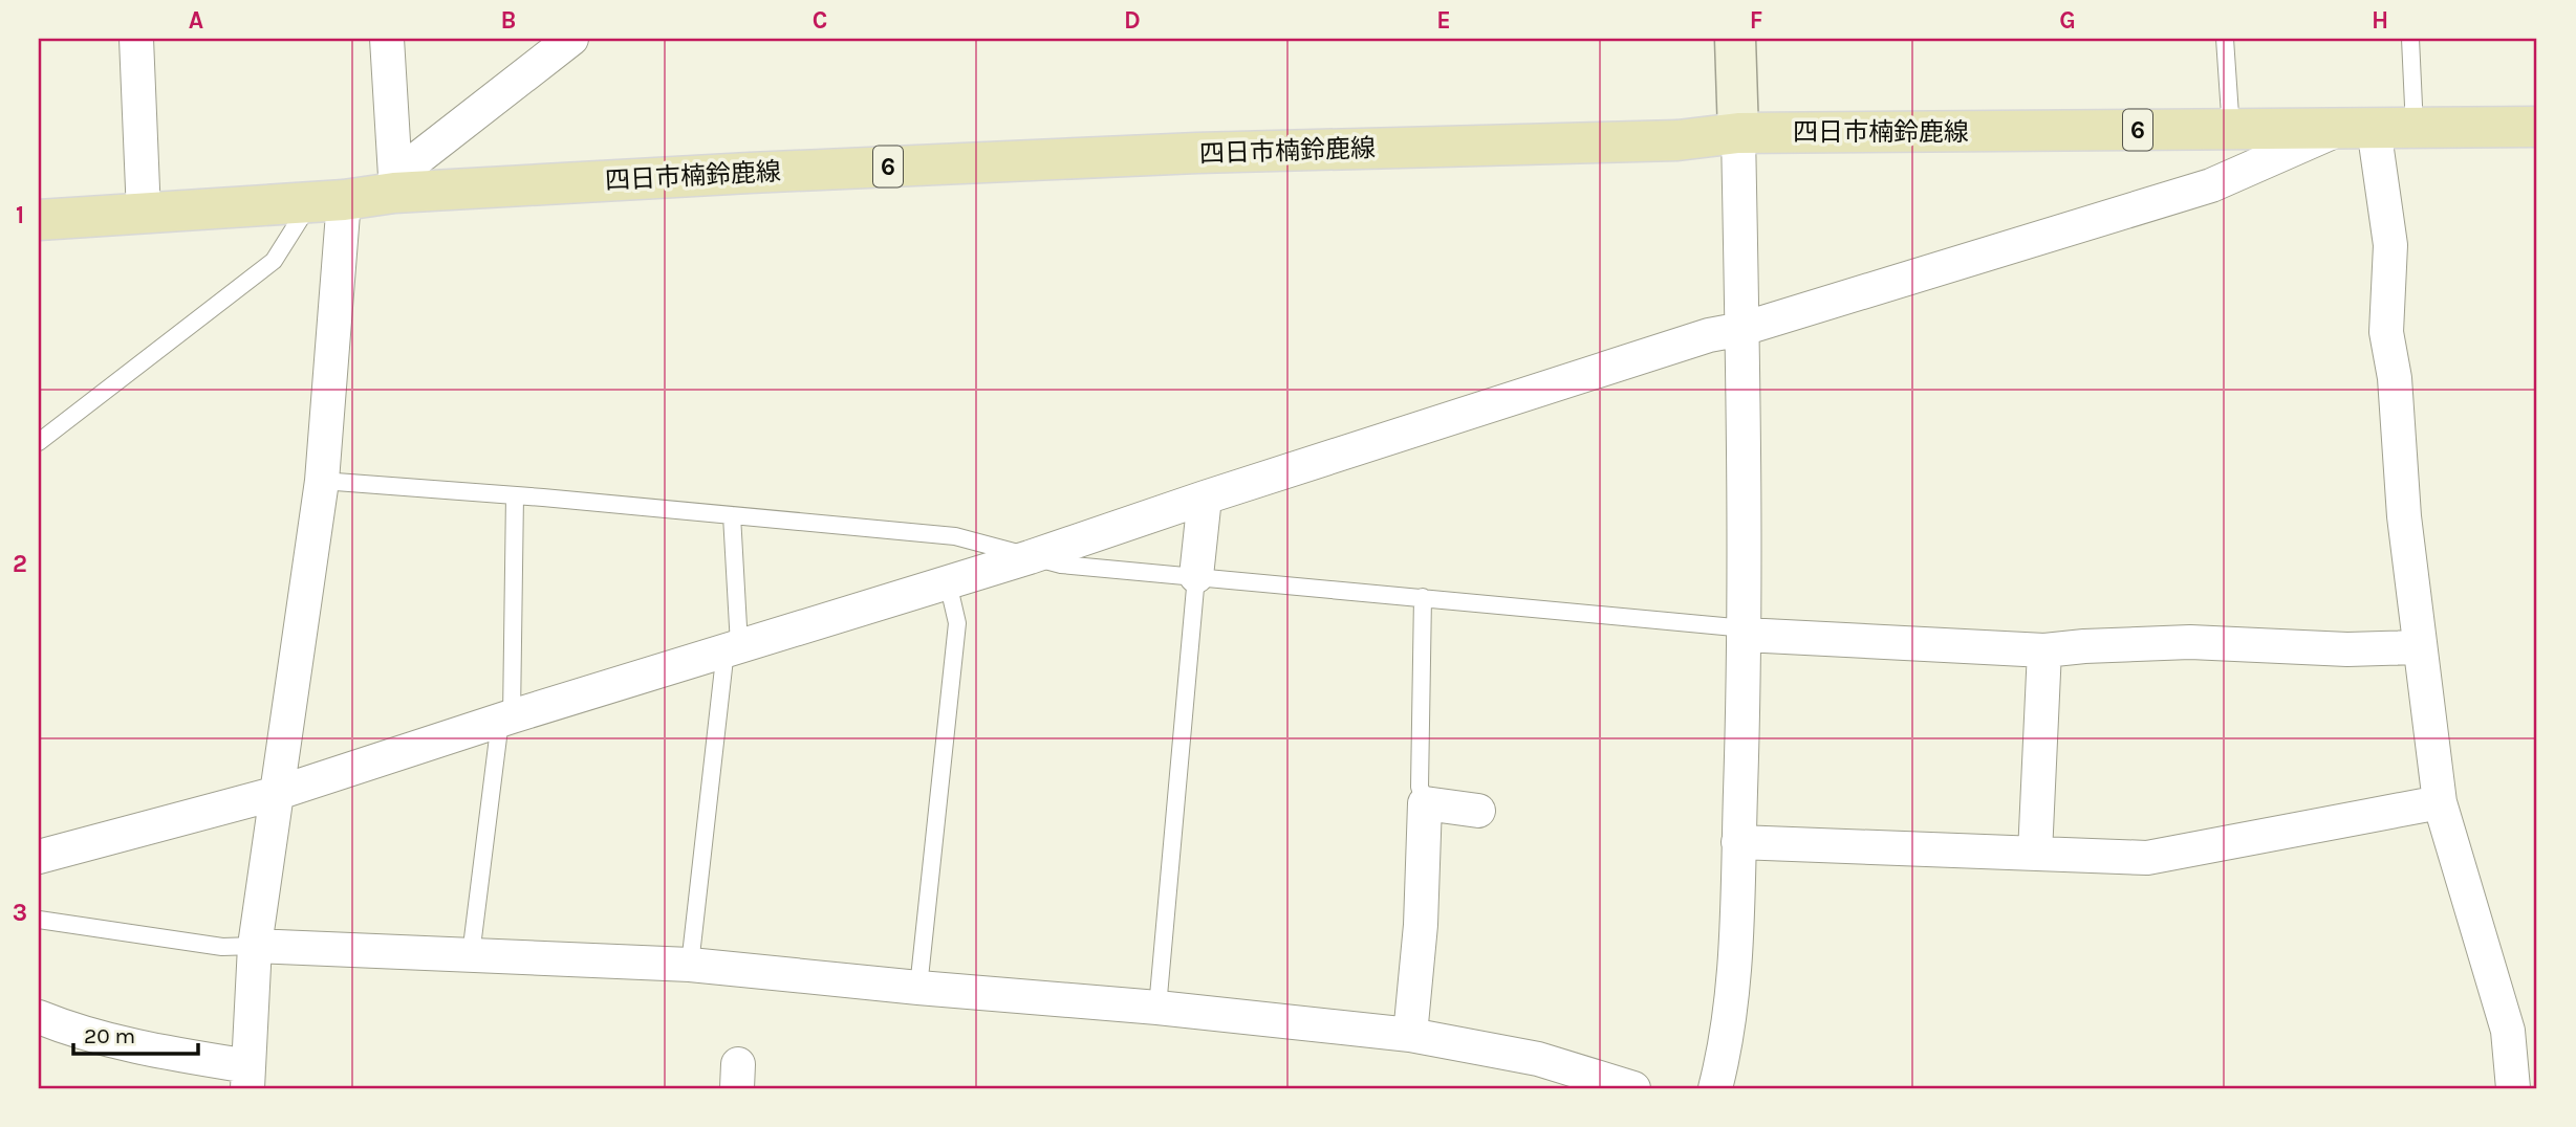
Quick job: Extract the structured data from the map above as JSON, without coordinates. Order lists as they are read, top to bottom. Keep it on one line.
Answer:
{"streets":{"main road":["6","四日市楠鈴鹿線"]},"scale_bar":"20 m","grid":{"columns":["A","B","C","D","E","F","G","H"],"rows":["1","2","3"]}}
